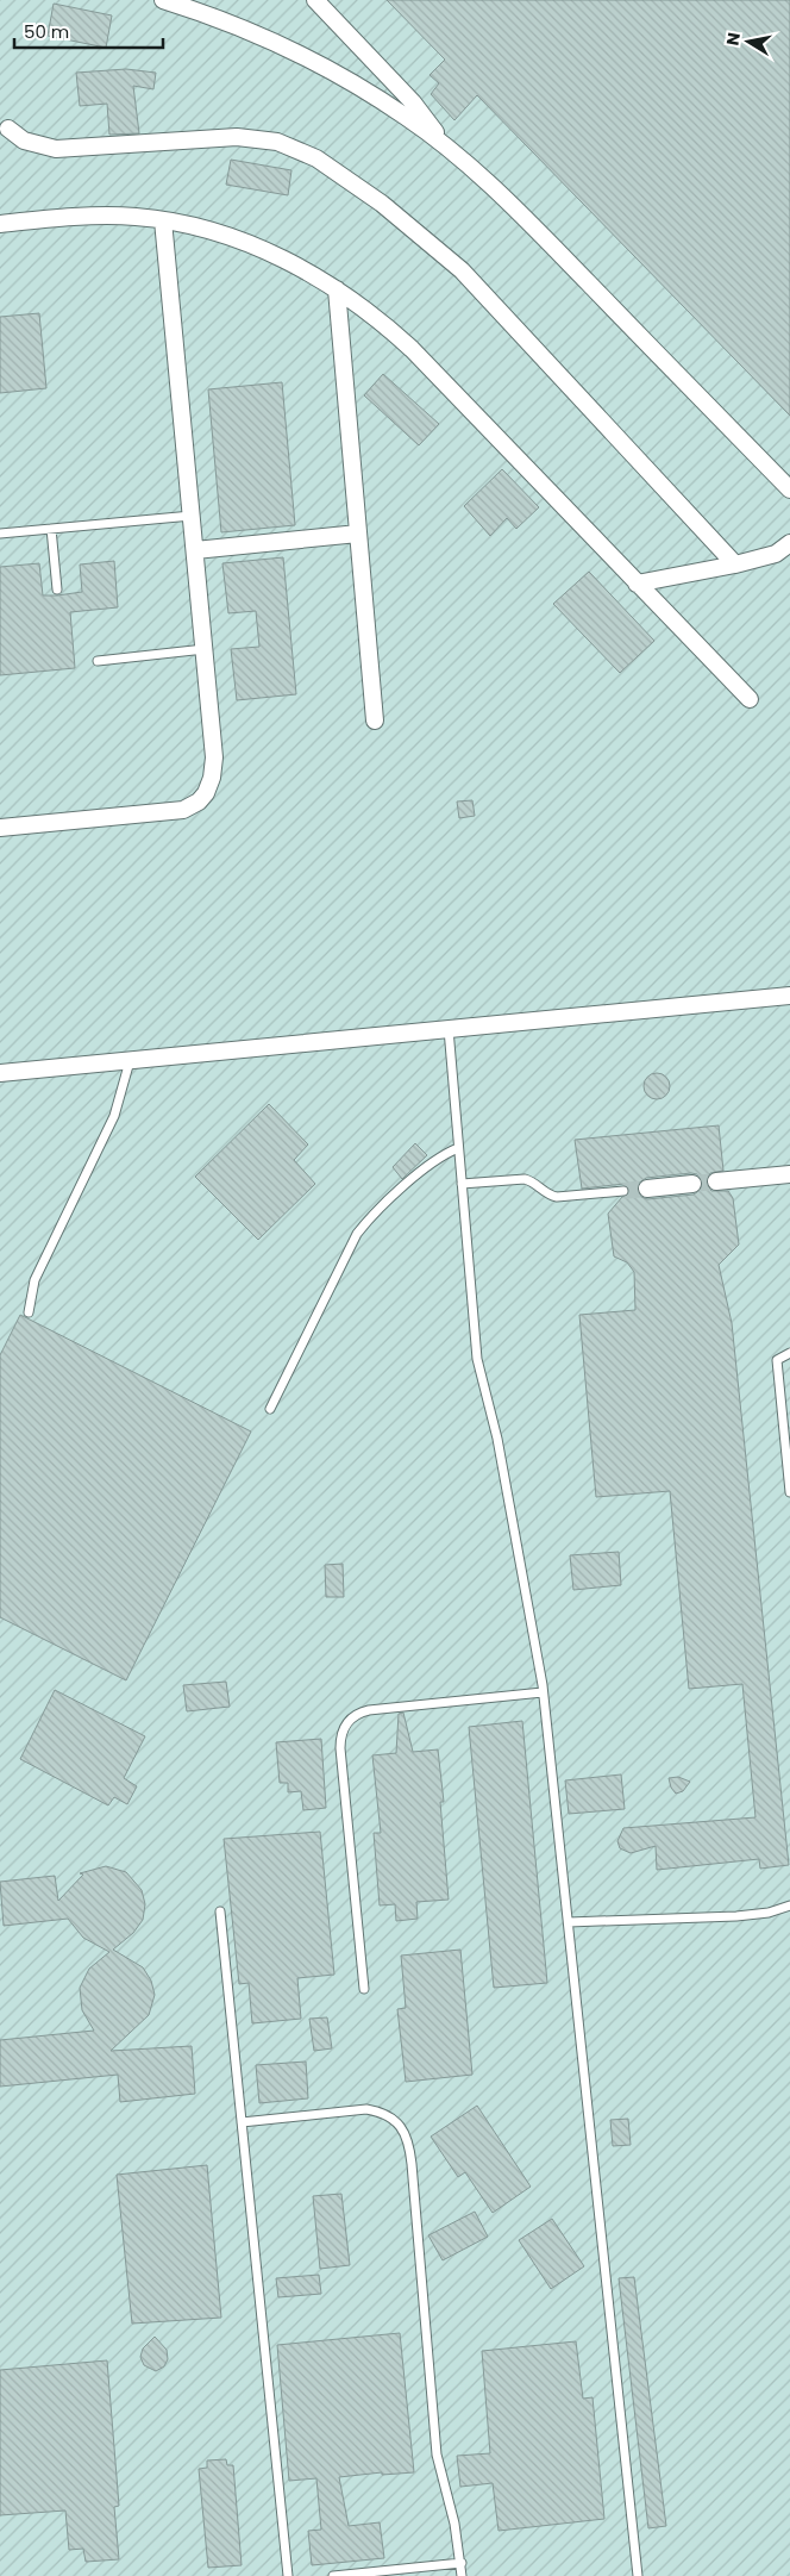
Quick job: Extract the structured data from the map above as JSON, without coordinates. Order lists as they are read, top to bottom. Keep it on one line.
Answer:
{"scale_bar":"50 m","north":"left"}
